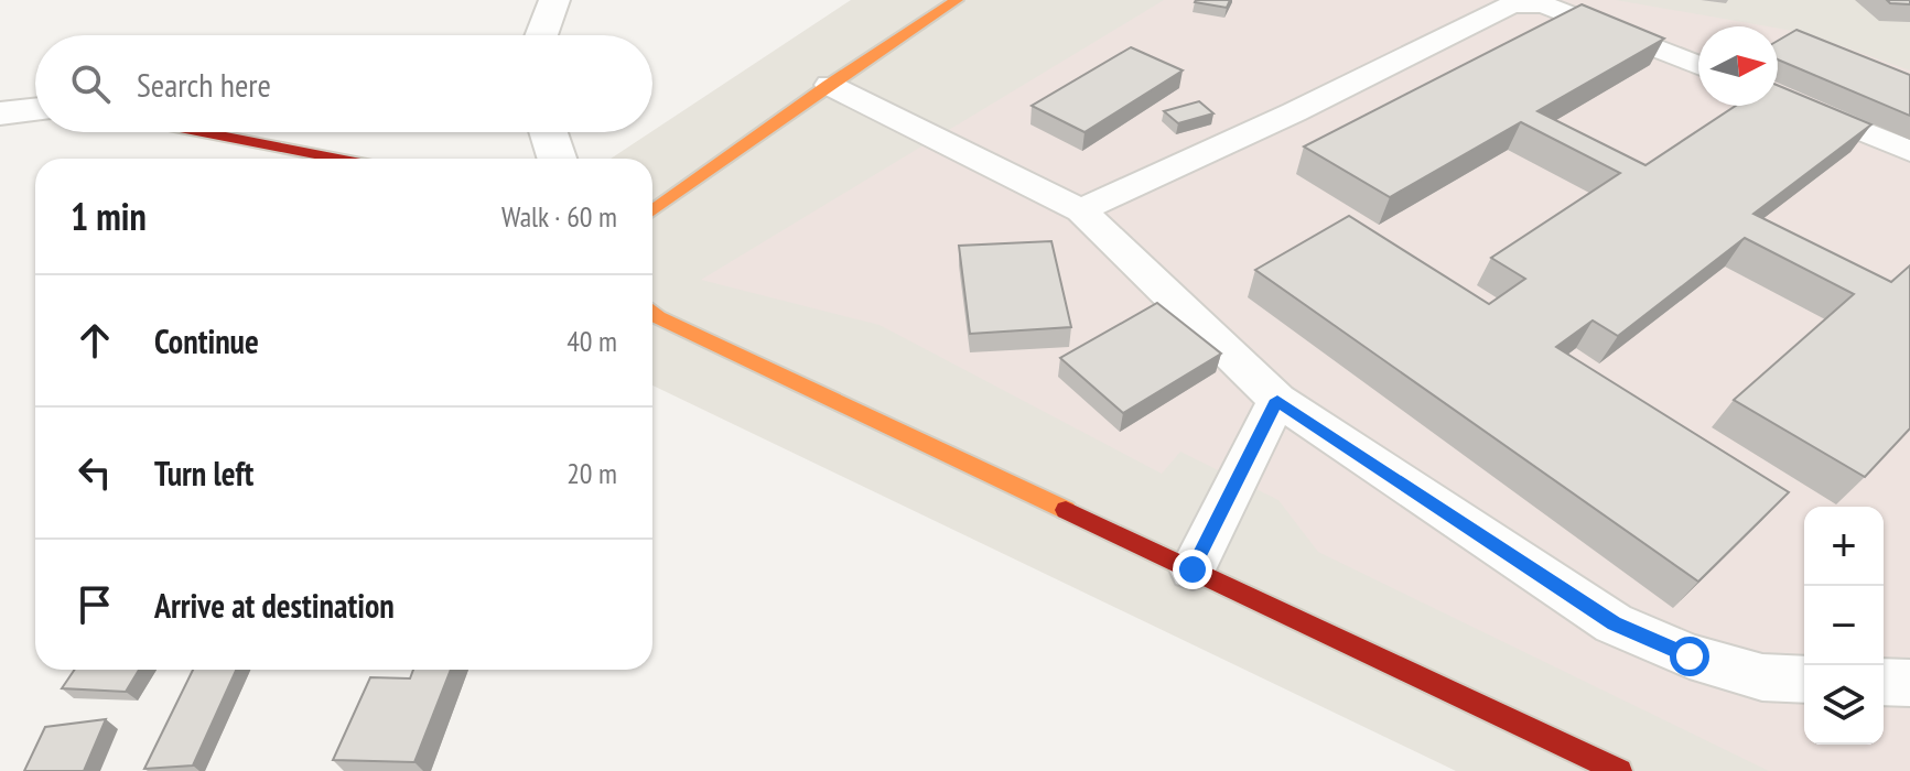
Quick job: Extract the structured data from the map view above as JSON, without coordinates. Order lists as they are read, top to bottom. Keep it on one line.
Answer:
{"north":"right","page":{"search":"Search here","heading":["1 min","Walk · 60 m"],"list":[["Continue","40 m"],["Turn left","20 m"],"Arrive at destination"],"map_buttons":["+","−"]}}
